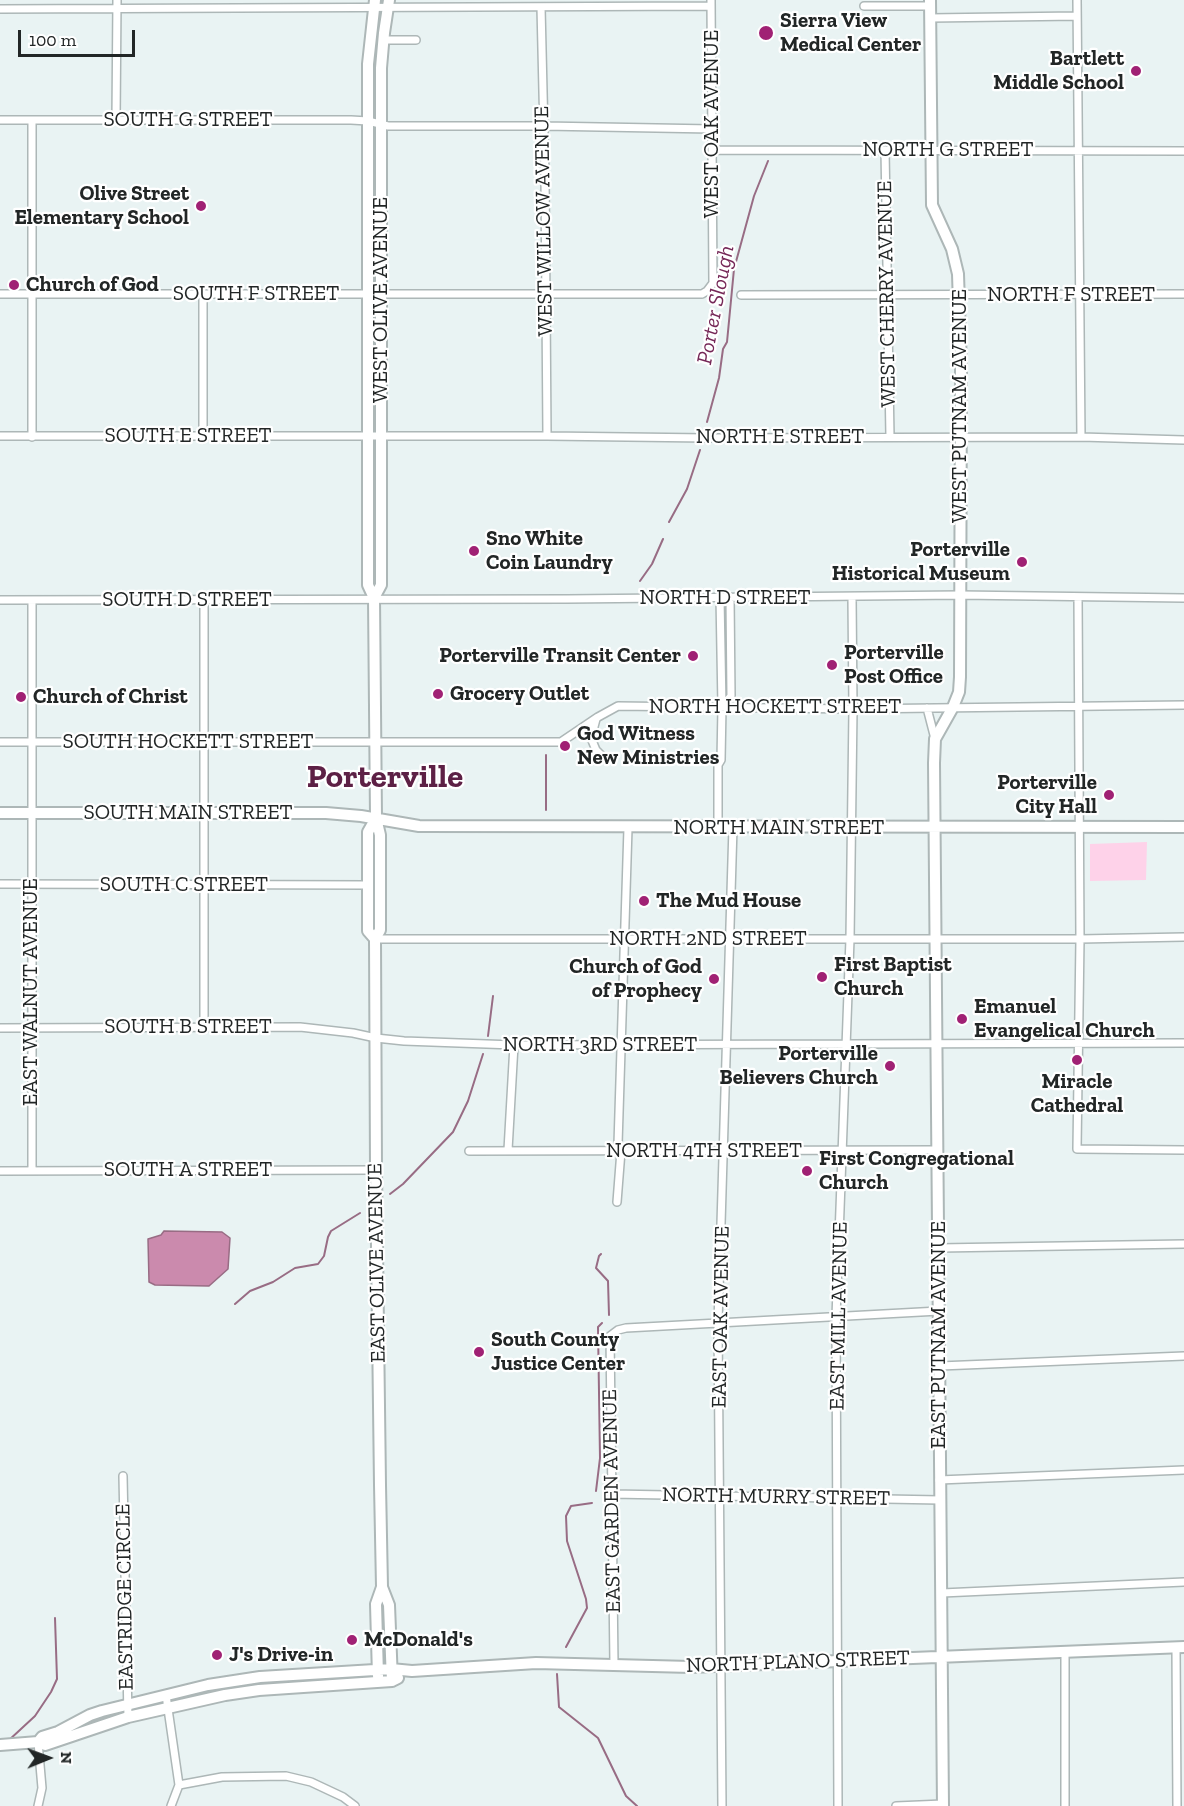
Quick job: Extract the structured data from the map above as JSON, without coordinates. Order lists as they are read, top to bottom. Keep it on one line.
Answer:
{"streets":{"main road":["WEST OLIVE AVENUE","WEST PUTNAM AVENUE","SOUTH MAIN STREET","NORTH MAIN STREET","EAST OLIVE AVENUE","EAST PUTNAM AVENUE","NORTH PLANO STREET"],"street":["SOUTH G STREET","WEST OAK AVENUE","NORTH G STREET","WEST WILLOW AVENUE","SOUTH F STREET","WEST CHERRY AVENUE","NORTH F STREET","SOUTH E STREET","NORTH E STREET","NORTH D STREET","SOUTH D STREET","NORTH HOCKETT STREET","SOUTH HOCKETT STREET","SOUTH C STREET","NORTH 2ND STREET","EAST WALNUT AVENUE","SOUTH B STREET","NORTH 3RD STREET","NORTH 4TH STREET","SOUTH A STREET","EAST MILL AVENUE","EAST OAK AVENUE","NORTH MURRY STREET","EAST GARDEN AVENUE","EASTRIDGE CIRCLE"]},"crossings":[["SOUTH G STREET","WEST OLIVE AVENUE"],["WEST OAK AVENUE","NORTH G STREET"],["WEST OAK AVENUE","WEST WILLOW AVENUE"],["NORTH G STREET","WEST CHERRY AVENUE"],["NORTH G STREET","WEST PUTNAM AVENUE"],["WEST WILLOW AVENUE","NORTH E STREET"],["SOUTH F STREET","WEST OLIVE AVENUE"],["WEST CHERRY AVENUE","NORTH F STREET"],["WEST CHERRY AVENUE","NORTH E STREET"],["NORTH F STREET","WEST PUTNAM AVENUE"],["WEST OLIVE AVENUE","SOUTH E STREET"],["WEST OLIVE AVENUE","NORTH E STREET"],["WEST OLIVE AVENUE","NORTH D STREET"],["WEST OLIVE AVENUE","SOUTH D STREET"],["WEST OLIVE AVENUE","NORTH HOCKETT STREET"],["WEST OLIVE AVENUE","SOUTH HOCKETT STREET"],["WEST OLIVE AVENUE","SOUTH MAIN STREET"],["WEST OLIVE AVENUE","NORTH MAIN STREET"],["WEST OLIVE AVENUE","EAST OLIVE AVENUE"],["WEST PUTNAM AVENUE","NORTH E STREET"],["WEST PUTNAM AVENUE","NORTH D STREET"],["WEST PUTNAM AVENUE","NORTH HOCKETT STREET"],["WEST PUTNAM AVENUE","NORTH MAIN STREET"],["WEST PUTNAM AVENUE","EAST PUTNAM AVENUE"],["SOUTH E STREET","NORTH E STREET"],["NORTH D STREET","SOUTH D STREET"],["NORTH D STREET","EAST MILL AVENUE"],["SOUTH D STREET","EAST WALNUT AVENUE"],["NORTH HOCKETT STREET","SOUTH HOCKETT STREET"],["NORTH HOCKETT STREET","EAST MILL AVENUE"],["SOUTH HOCKETT STREET","EAST WALNUT AVENUE"],["SOUTH MAIN STREET","NORTH MAIN STREET"],["SOUTH MAIN STREET","EAST WALNUT AVENUE"],["SOUTH MAIN STREET","EAST OLIVE AVENUE"],["NORTH MAIN STREET","EAST OLIVE AVENUE"],["NORTH MAIN STREET","EAST MILL AVENUE"],["NORTH MAIN STREET","EAST OAK AVENUE"],["NORTH MAIN STREET","EAST PUTNAM AVENUE"],["SOUTH C STREET","EAST WALNUT AVENUE"],["SOUTH C STREET","EAST OLIVE AVENUE"],["NORTH 2ND STREET","EAST OLIVE AVENUE"],["NORTH 2ND STREET","EAST MILL AVENUE"],["NORTH 2ND STREET","EAST OAK AVENUE"],["NORTH 2ND STREET","EAST PUTNAM AVENUE"],["EAST WALNUT AVENUE","SOUTH B STREET"],["EAST WALNUT AVENUE","SOUTH A STREET"],["SOUTH B STREET","NORTH 3RD STREET"],["SOUTH B STREET","EAST OLIVE AVENUE"],["NORTH 3RD STREET","EAST OLIVE AVENUE"],["NORTH 3RD STREET","EAST MILL AVENUE"],["NORTH 3RD STREET","EAST OAK AVENUE"],["NORTH 3RD STREET","EAST PUTNAM AVENUE"],["NORTH 4TH STREET","EAST MILL AVENUE"],["NORTH 4TH STREET","EAST OAK AVENUE"],["NORTH 4TH STREET","EAST PUTNAM AVENUE"],["SOUTH A STREET","EAST OLIVE AVENUE"],["EAST OLIVE AVENUE","NORTH PLANO STREET"],["EAST MILL AVENUE","NORTH MURRY STREET"],["EAST MILL AVENUE","NORTH PLANO STREET"],["EAST OAK AVENUE","NORTH MURRY STREET"],["EAST OAK AVENUE","EAST GARDEN AVENUE"],["EAST OAK AVENUE","NORTH PLANO STREET"],["EAST PUTNAM AVENUE","NORTH MURRY STREET"],["EAST PUTNAM AVENUE","NORTH PLANO STREET"],["NORTH MURRY STREET","EAST GARDEN AVENUE"],["EAST GARDEN AVENUE","NORTH PLANO STREET"]],"districts":["Porterville"],"water":["Porter Slough"],"places":["Sierra View Medical Center","Bartlett Middle School","Olive Street Elementary School","Church of God","Sno White Coin Laundry","Porterville Historical Museum","Porterville Transit Center","Porterville Post Office","Grocery Outlet","Church of Christ","God Witness New Ministries","Porterville City Hall","The Mud House","First Baptist Church","Church of God of Prophecy","Emanuel Evangelical Church","Miracle Cathedral","Porterville Believers Church","First Congregational Church","South County Justice Center","McDonald's","J's Drive-in"],"scale_bar":"100 m","north":"right"}
